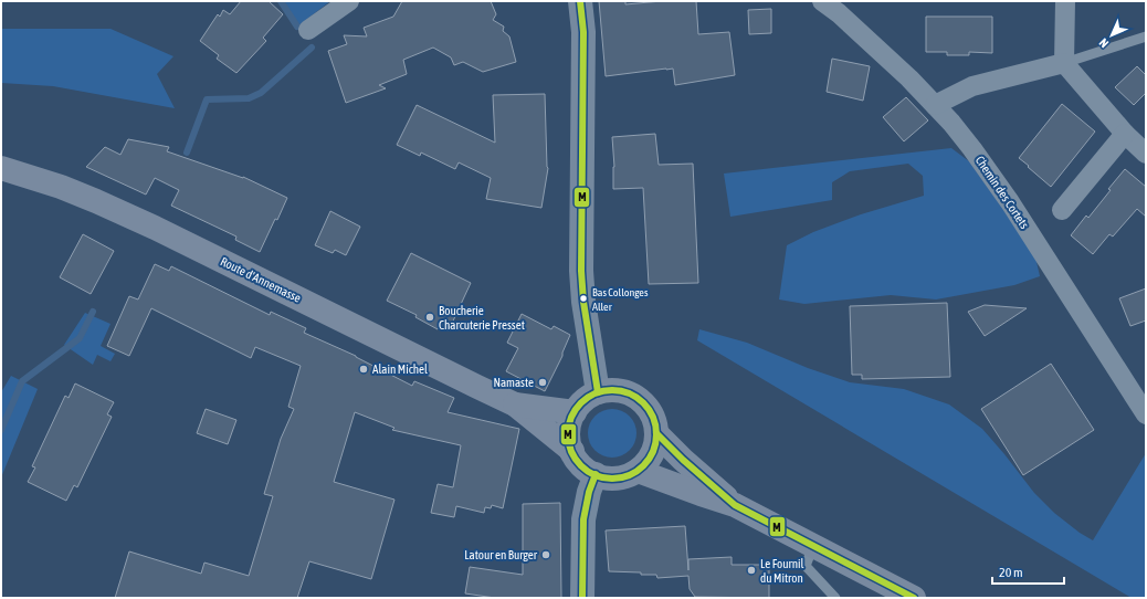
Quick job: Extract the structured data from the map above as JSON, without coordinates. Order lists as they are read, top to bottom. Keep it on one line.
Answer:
{"streets":{"main road":["Route d'Annemasse"],"street":["Chemin des Cortets"]},"places":["Bas Collonges Aller","Boucherie Charcuterie Presset","Alain Michel","Namaste","Latour en Burger","Le Fournil du Mitron"],"lines":["transit line M"],"scale_bar":"20 m","north":"bottom left"}
